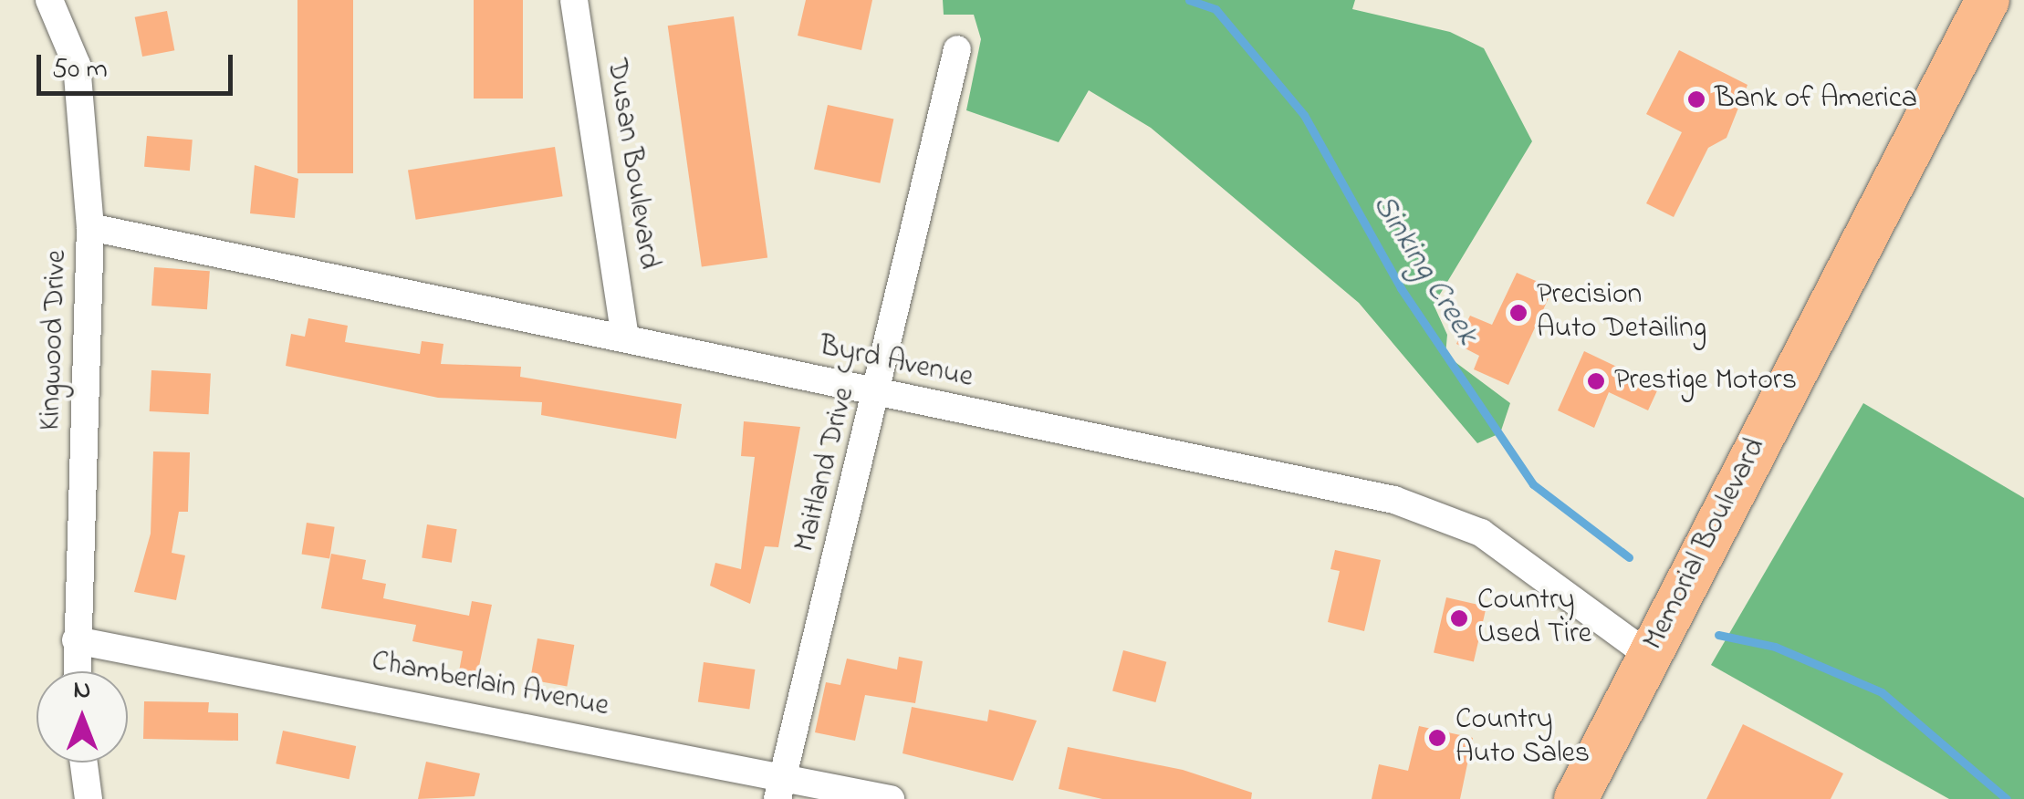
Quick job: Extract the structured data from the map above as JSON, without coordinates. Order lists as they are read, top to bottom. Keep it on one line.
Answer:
{"streets":{"main road":["Memorial Boulevard"],"street":["Dusan Boulevard","Kingwood Drive","Byrd Avenue","Maitland Drive","Chamberlain Avenue"]},"crossings":[["Dusan Boulevard","Byrd Avenue"],["Kingwood Drive","Byrd Avenue"],["Kingwood Drive","Chamberlain Avenue"],["Byrd Avenue","Maitland Drive"],["Byrd Avenue","Memorial Boulevard"],["Maitland Drive","Chamberlain Avenue"]],"water":["Sinking Creek"],"places":["Bank of America","Precision Auto Detailing","Prestige Motors","Country Used Tire","Country Auto Sales"],"scale_bar":"50 m","north":"top"}
